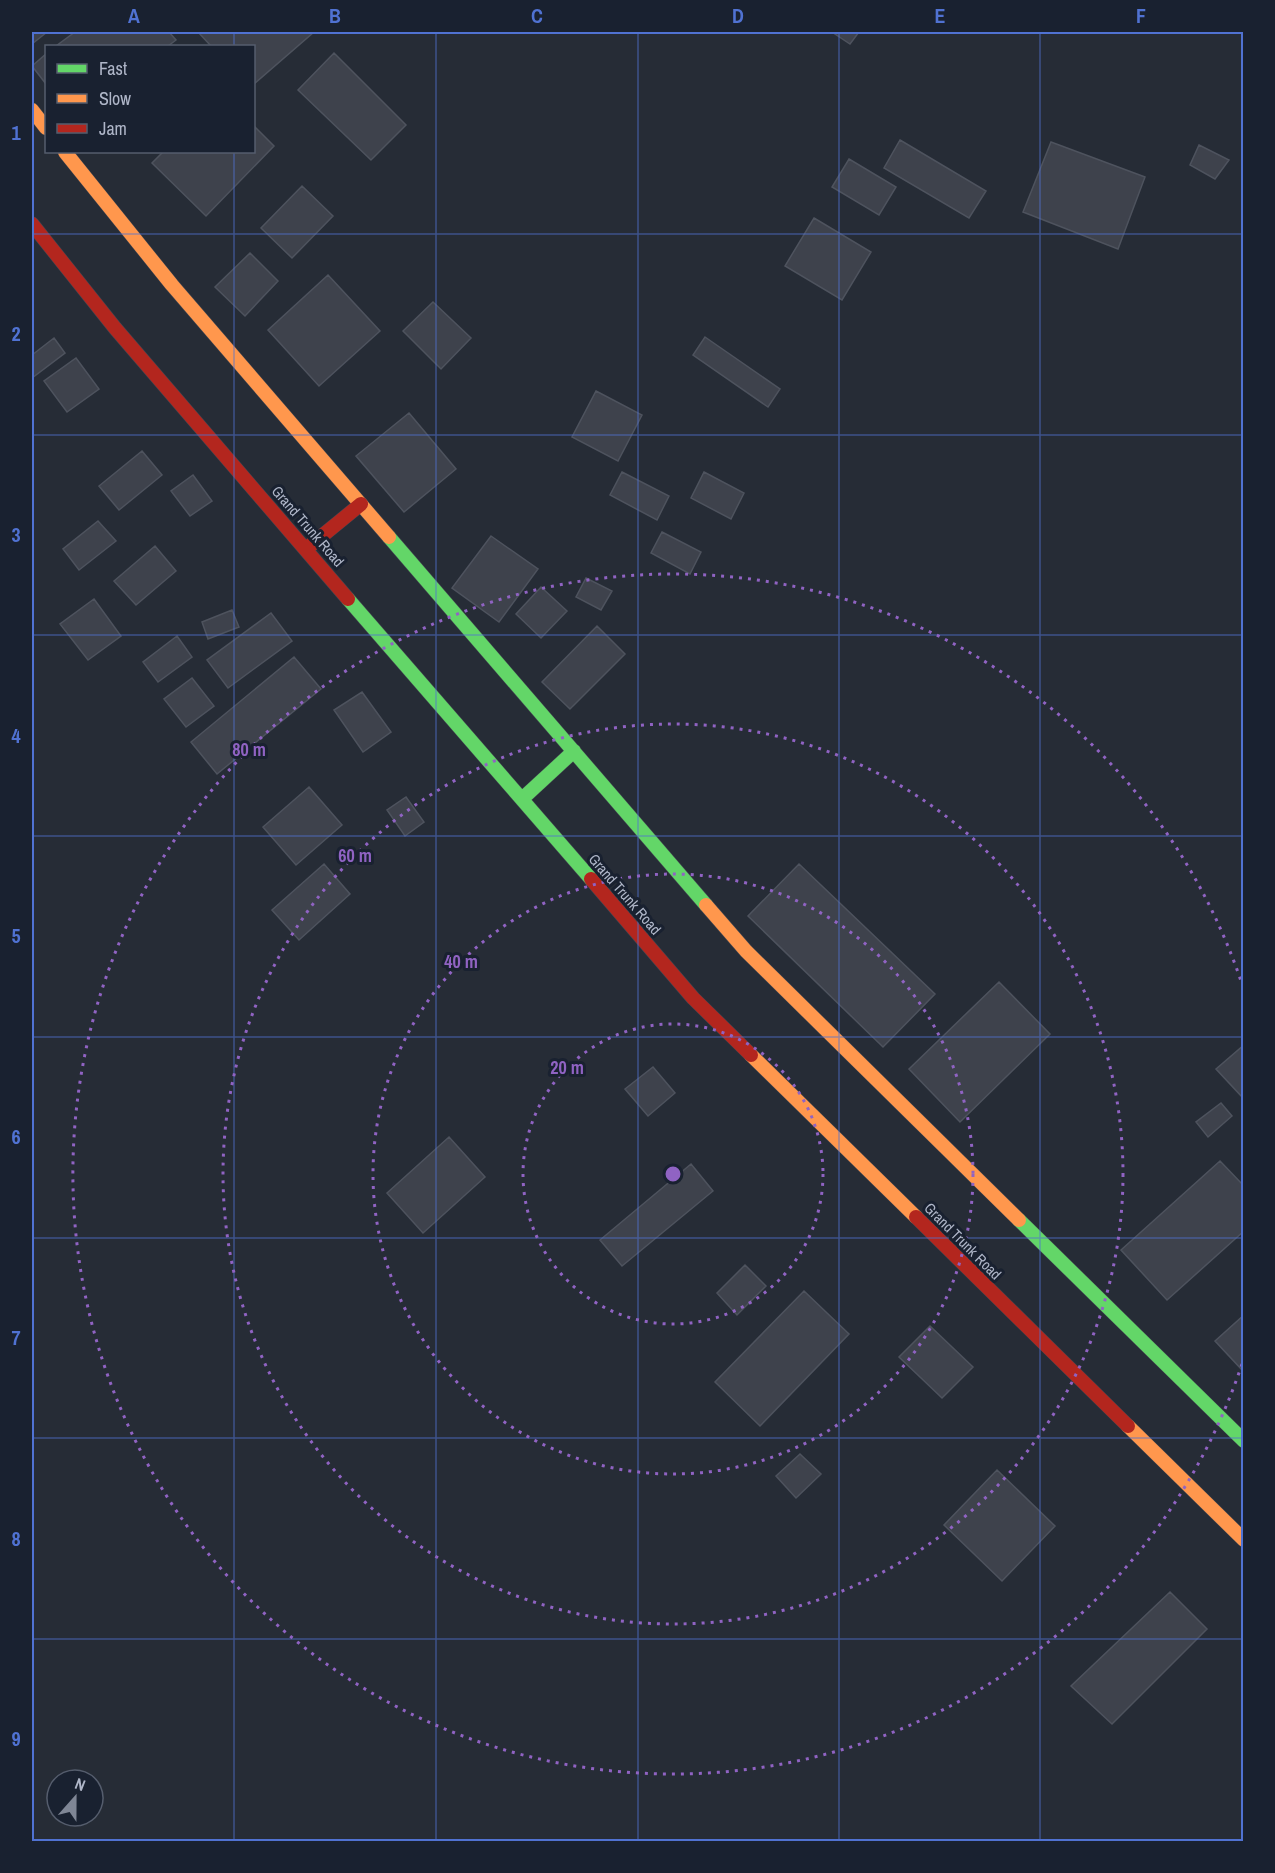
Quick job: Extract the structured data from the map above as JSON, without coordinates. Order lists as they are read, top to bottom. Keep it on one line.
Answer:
{"streets":{"highway":["Grand Trunk Road"]},"legend":["Fast","Slow","Jam"],"north":"top","grid":{"columns":["A","B","C","D","E","F"],"rows":["1","2","3","4","5","6","7","8","9"]},"rings":["80 m","60 m","40 m","20 m"]}
